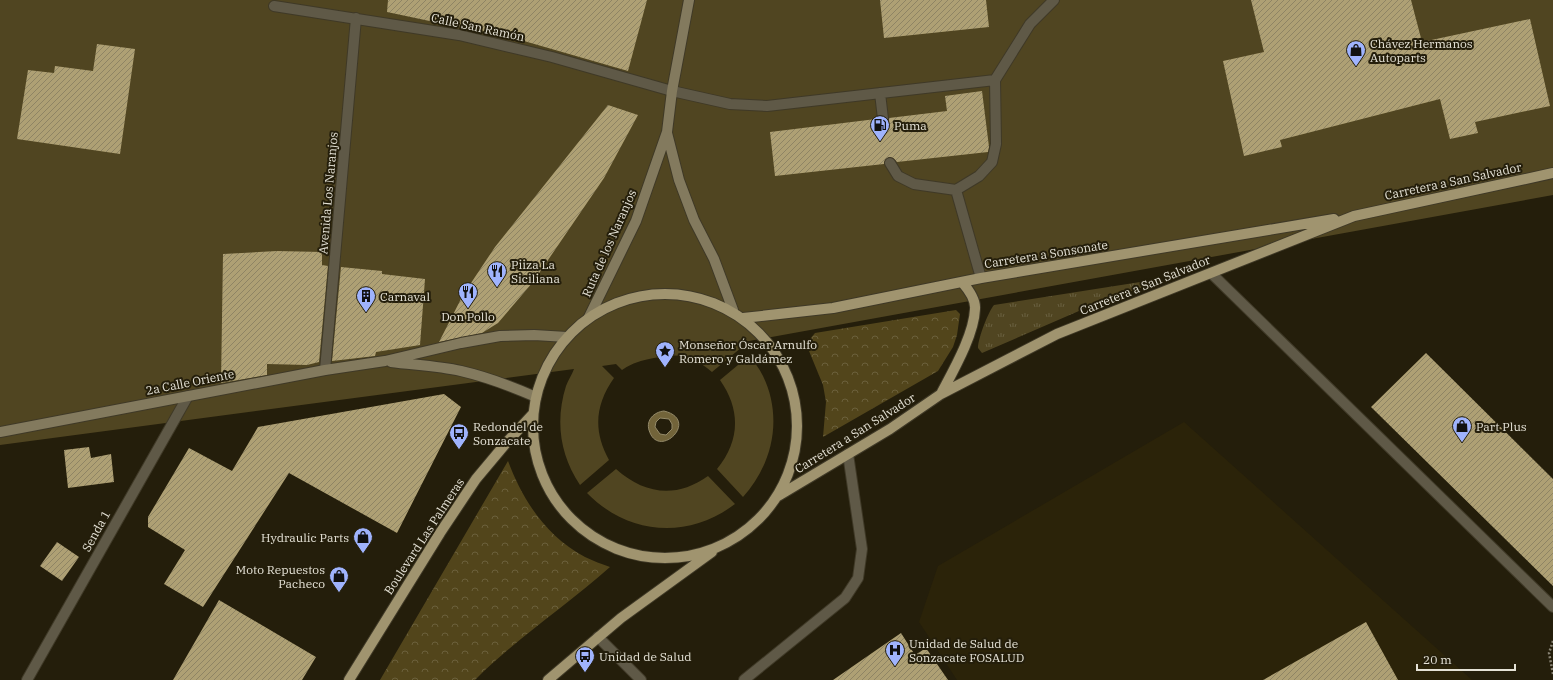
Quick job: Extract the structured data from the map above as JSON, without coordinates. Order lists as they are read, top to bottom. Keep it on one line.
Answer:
{"streets":{"main road":["Carretera a San Salvador","Ruta de los Naranjos","Carretera a Sonsonate","2a Calle Oriente","Boulevard Las Palmeras"],"street":["Calle San Ramón","Avenida Los Naranjos","Senda 1"]},"crossings":[["Calle San Ramón","Avenida Los Naranjos"],["Carretera a San Salvador","Carretera a Sonsonate"],["Avenida Los Naranjos","2a Calle Oriente"],["2a Calle Oriente","Senda 1"]],"places":{"shop":["Chávez Hermanos Autoparts","Part Plus","Hydraulic Parts","Moto Repuestos Pacheco"],"fuel station":["Puma"],"restaurant":["Piiza La Siciliana","Don Pollo"],"building":["Carnaval"],"place":["Monseñor Óscar Arnulfo Romero y Galdámez"],"bus stop":["Redondel de Sonzacate","Unidad de Salud"],"hospital":["Unidad de Salud de Sonzacate FOSALUD"]},"scale_bar":"20 m"}
